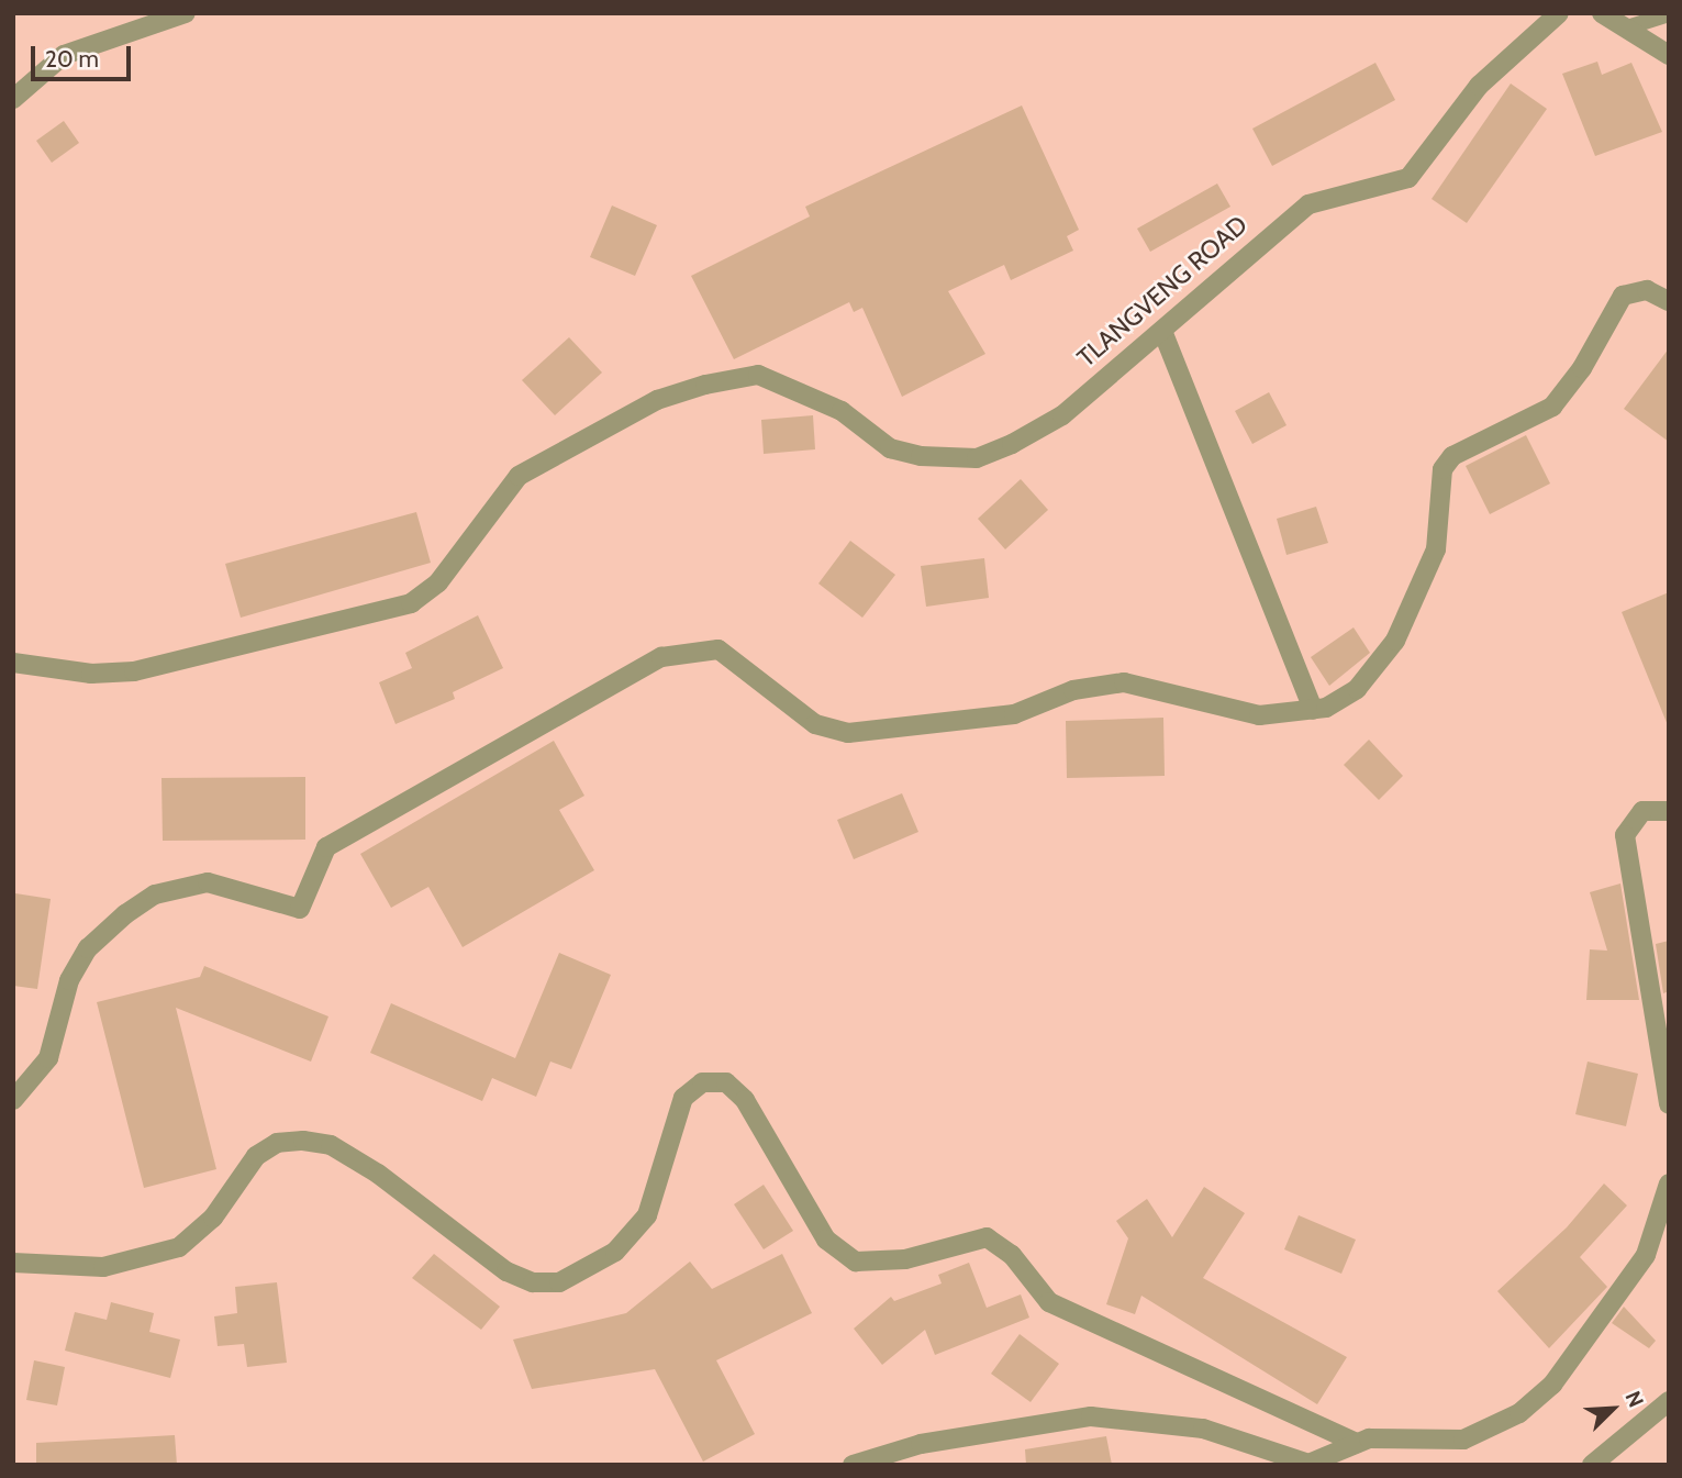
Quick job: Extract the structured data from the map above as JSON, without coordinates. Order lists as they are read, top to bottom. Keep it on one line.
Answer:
{"streets":{"street":["TLANGVENG ROAD"]},"scale_bar":"20 m","north":"top right"}
